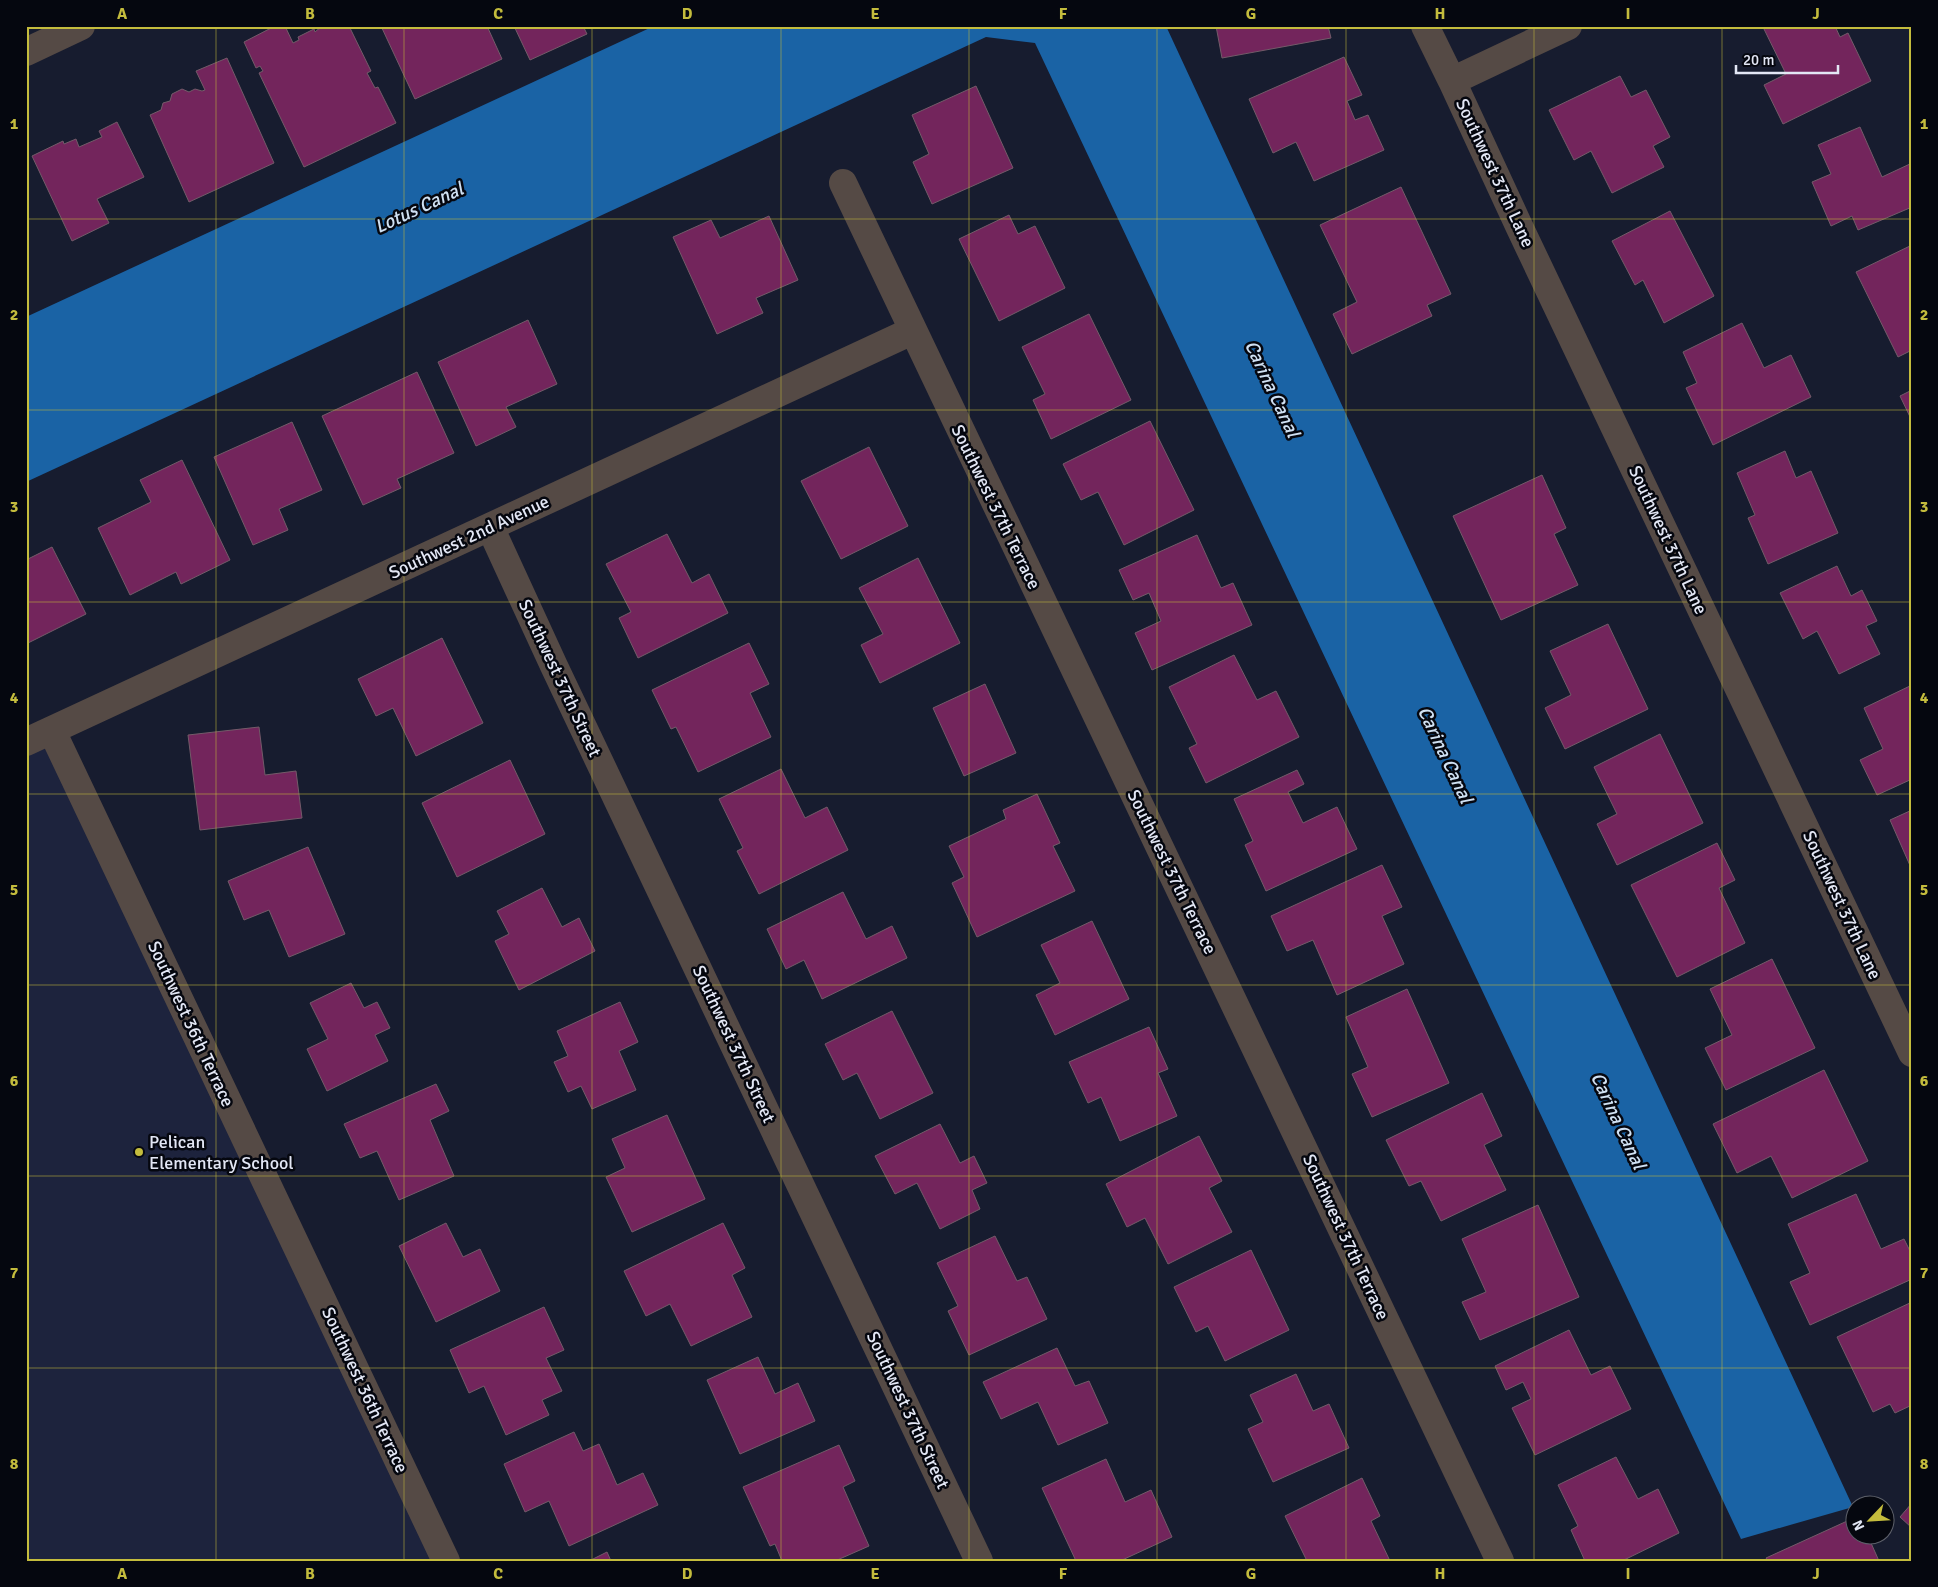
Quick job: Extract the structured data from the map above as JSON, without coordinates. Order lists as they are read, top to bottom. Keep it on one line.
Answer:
{"streets":{"street":["Southwest 37th Lane","Southwest 37th Terrace","Southwest 2nd Avenue","Southwest 37th Street","Southwest 36th Terrace"]},"crossings":[["Southwest 37th Terrace","Southwest 2nd Avenue"],["Southwest 2nd Avenue","Southwest 37th Street"],["Southwest 2nd Avenue","Southwest 36th Terrace"]],"water":["Lotus Canal","Carina Canal"],"places":["Pelican Elementary School"],"scale_bar":"20 m","north":"bottom left","grid":{"columns":["A","B","C","D","E","F","G","H","I","J"],"rows":["1","2","3","4","5","6","7","8"]}}
